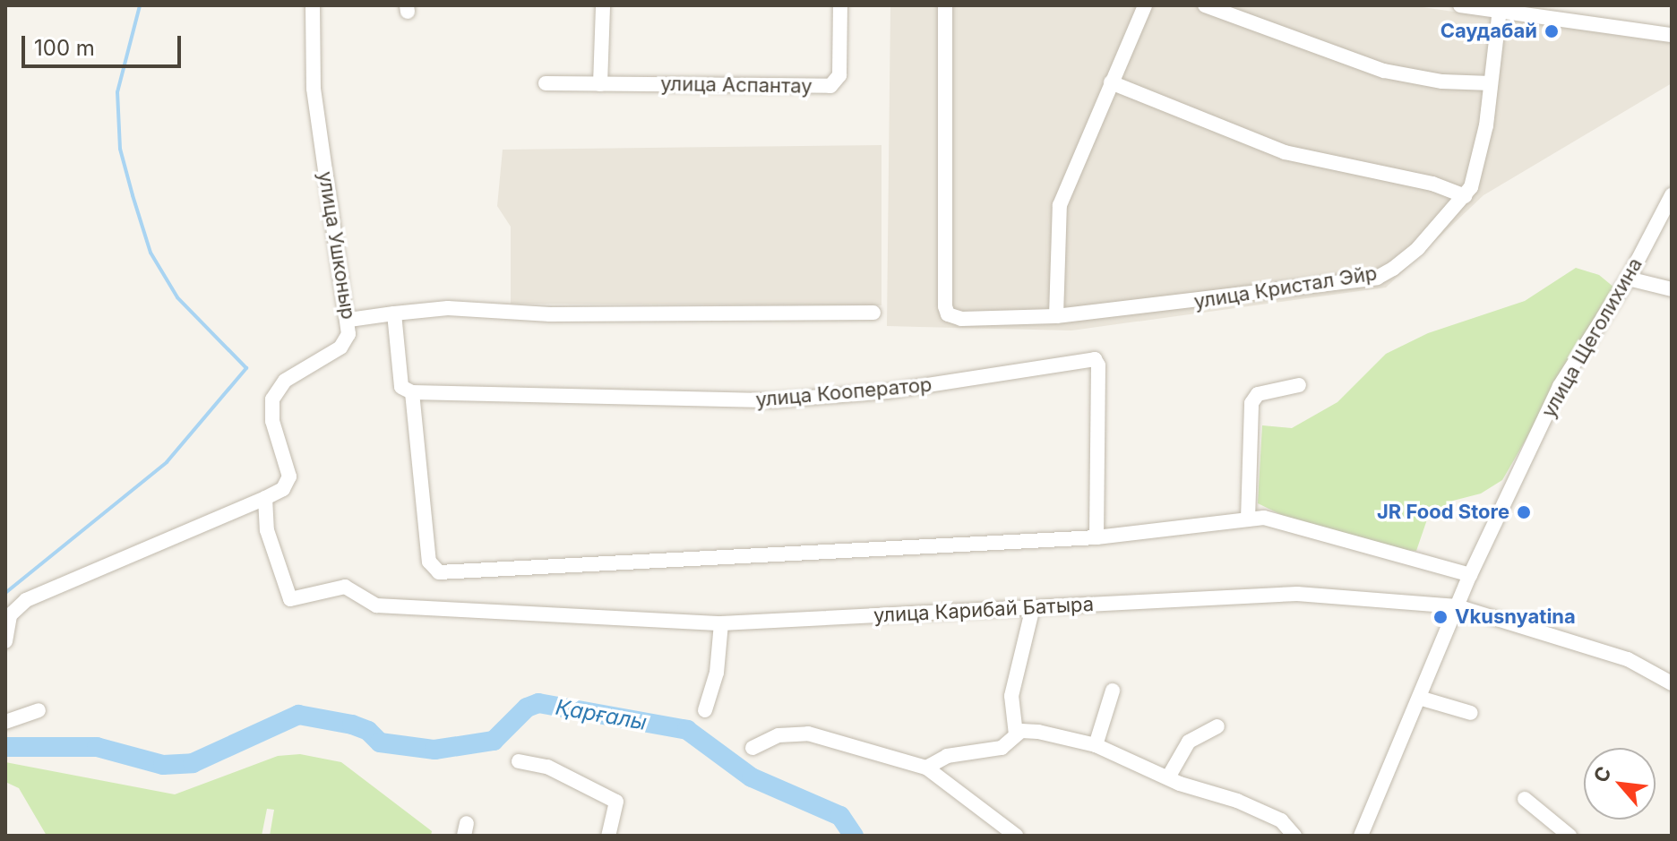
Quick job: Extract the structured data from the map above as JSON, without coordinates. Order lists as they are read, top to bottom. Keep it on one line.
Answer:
{"streets":{"street":["улица Аспантау","улица Ушконыр","улица Кристал Эйр","улица Щеголихина","улица Кооператор","улица Карибай Батыра"]},"crossings":[["улица Ушконыр","улица Карибай Батыра"],["улица Щеголихина","улица Карибай Батыра"]],"water":["Қарғалы"],"places":["Саудабай","JR Food Store","Vkusnyatina"],"scale_bar":"100 m","north":"top left"}
